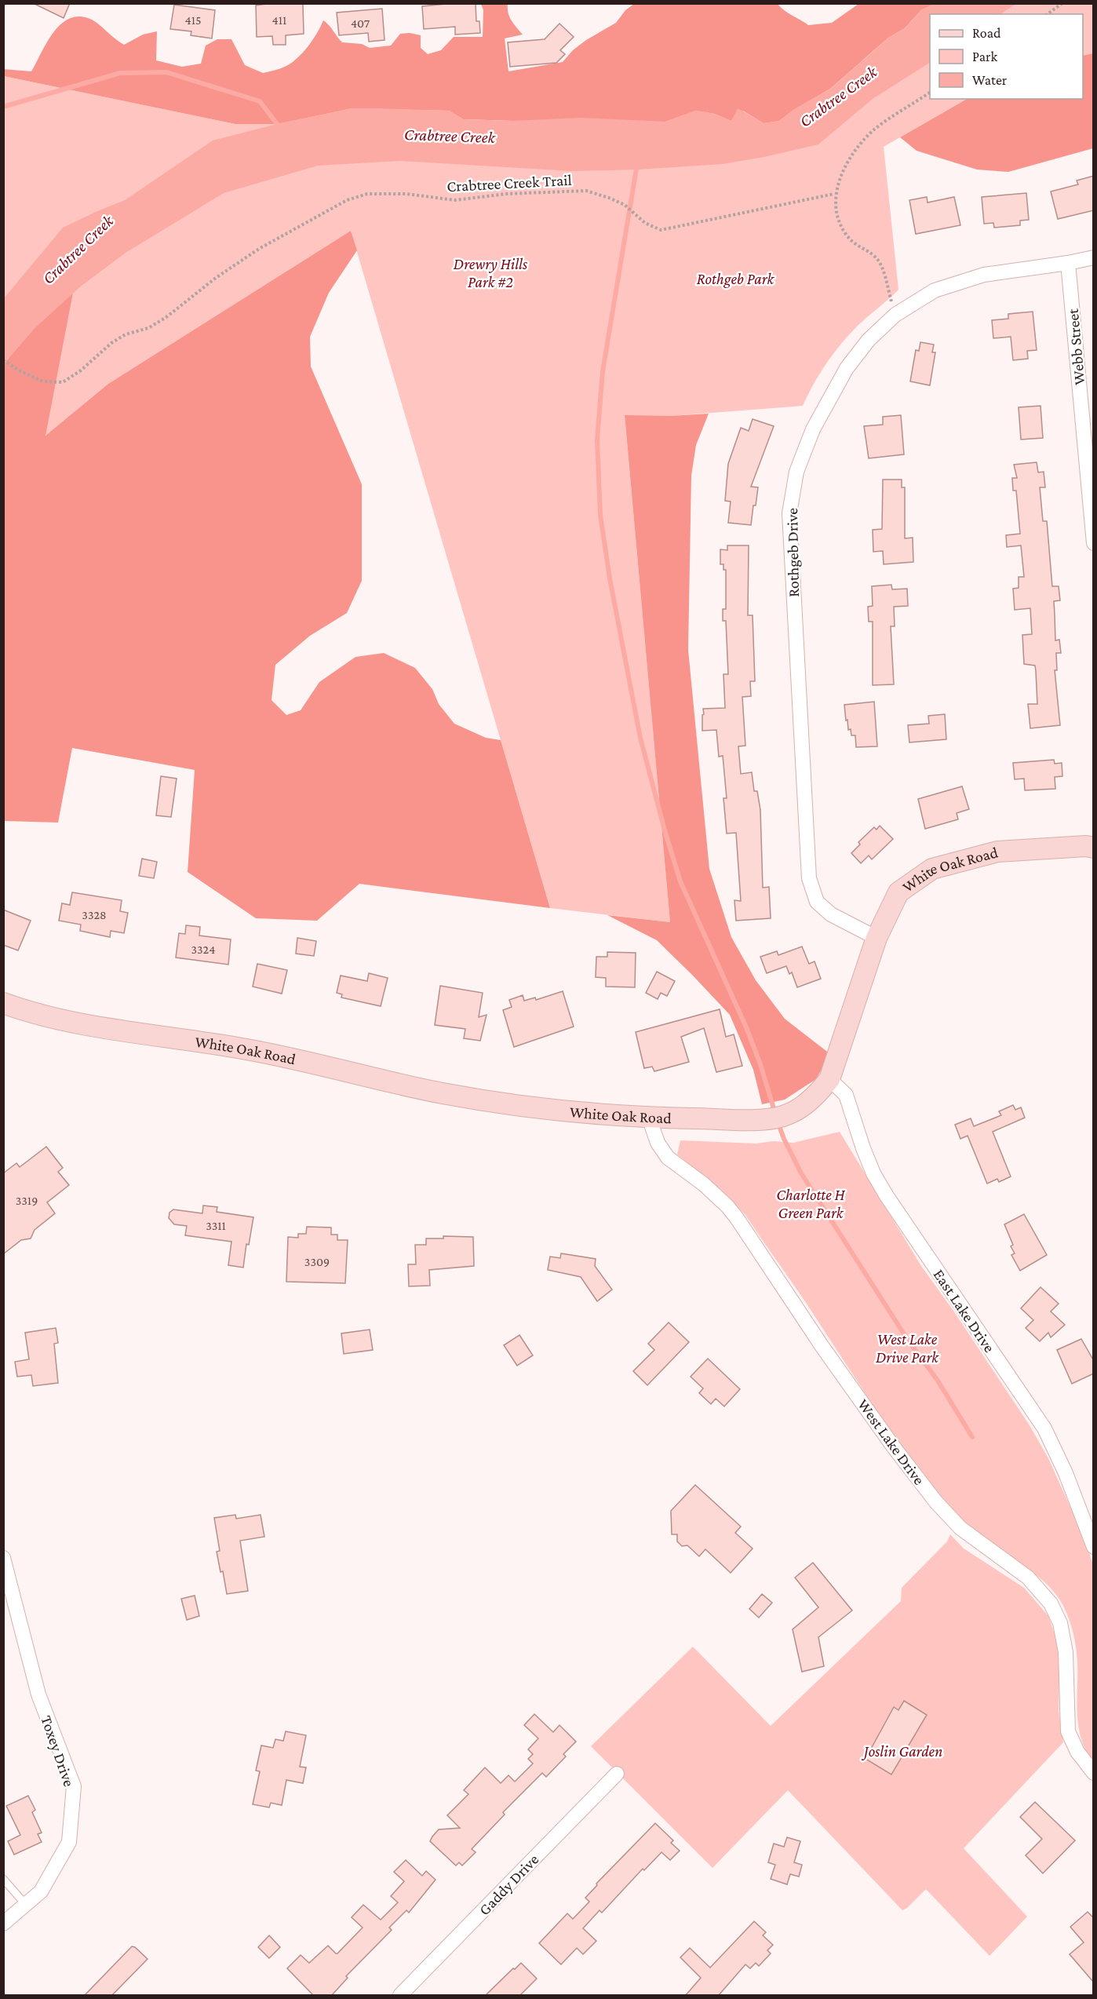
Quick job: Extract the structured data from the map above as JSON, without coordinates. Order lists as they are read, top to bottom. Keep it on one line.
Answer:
{"streets":{"street":["Webb Street","Rothgeb Drive","White Oak Road","East Lake Drive","West Lake Drive","Toxey Drive","Gaddy Drive"],"path":["Crabtree Creek Trail"]},"crossings":[["Webb Street","Rothgeb Drive"],["Rothgeb Drive","White Oak Road"],["White Oak Road","East Lake Drive"],["White Oak Road","West Lake Drive"]],"water":["Crabtree Creek"],"parks":["Drewry Hills Park #2","Rothgeb Park","Charlotte H Green Park","West Lake Drive Park","Joslin Garden"],"house_numbers":["415","411","407","3328","3324","3319","3311","3309"],"legend":["Road","Park","Water"]}
